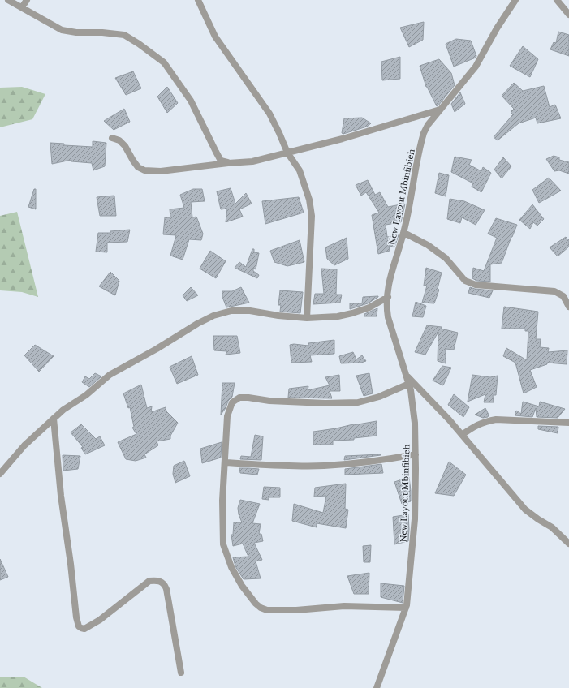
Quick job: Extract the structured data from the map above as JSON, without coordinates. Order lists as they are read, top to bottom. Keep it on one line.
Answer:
{"streets":{"street":["New Layout Mbinfibieh"]}}
